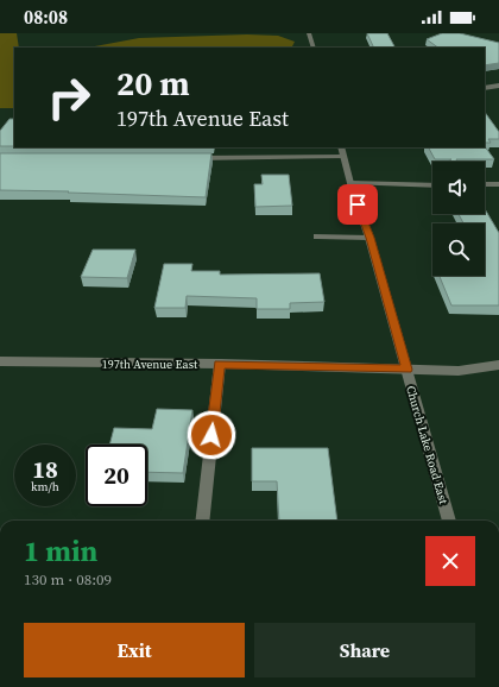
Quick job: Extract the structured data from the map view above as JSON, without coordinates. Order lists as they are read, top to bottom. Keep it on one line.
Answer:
{"streets":{"street":["197th Avenue East","Church Lake Road East"]},"crossings":[["197th Avenue East","Church Lake Road East"]],"page":{"status":"08:08","turn":["20 m","197th Avenue East"],"speed":"18 km/h","limit":"20","heading":["1 min","130 m · 08:09"],"buttons":["Exit","Share"]}}
